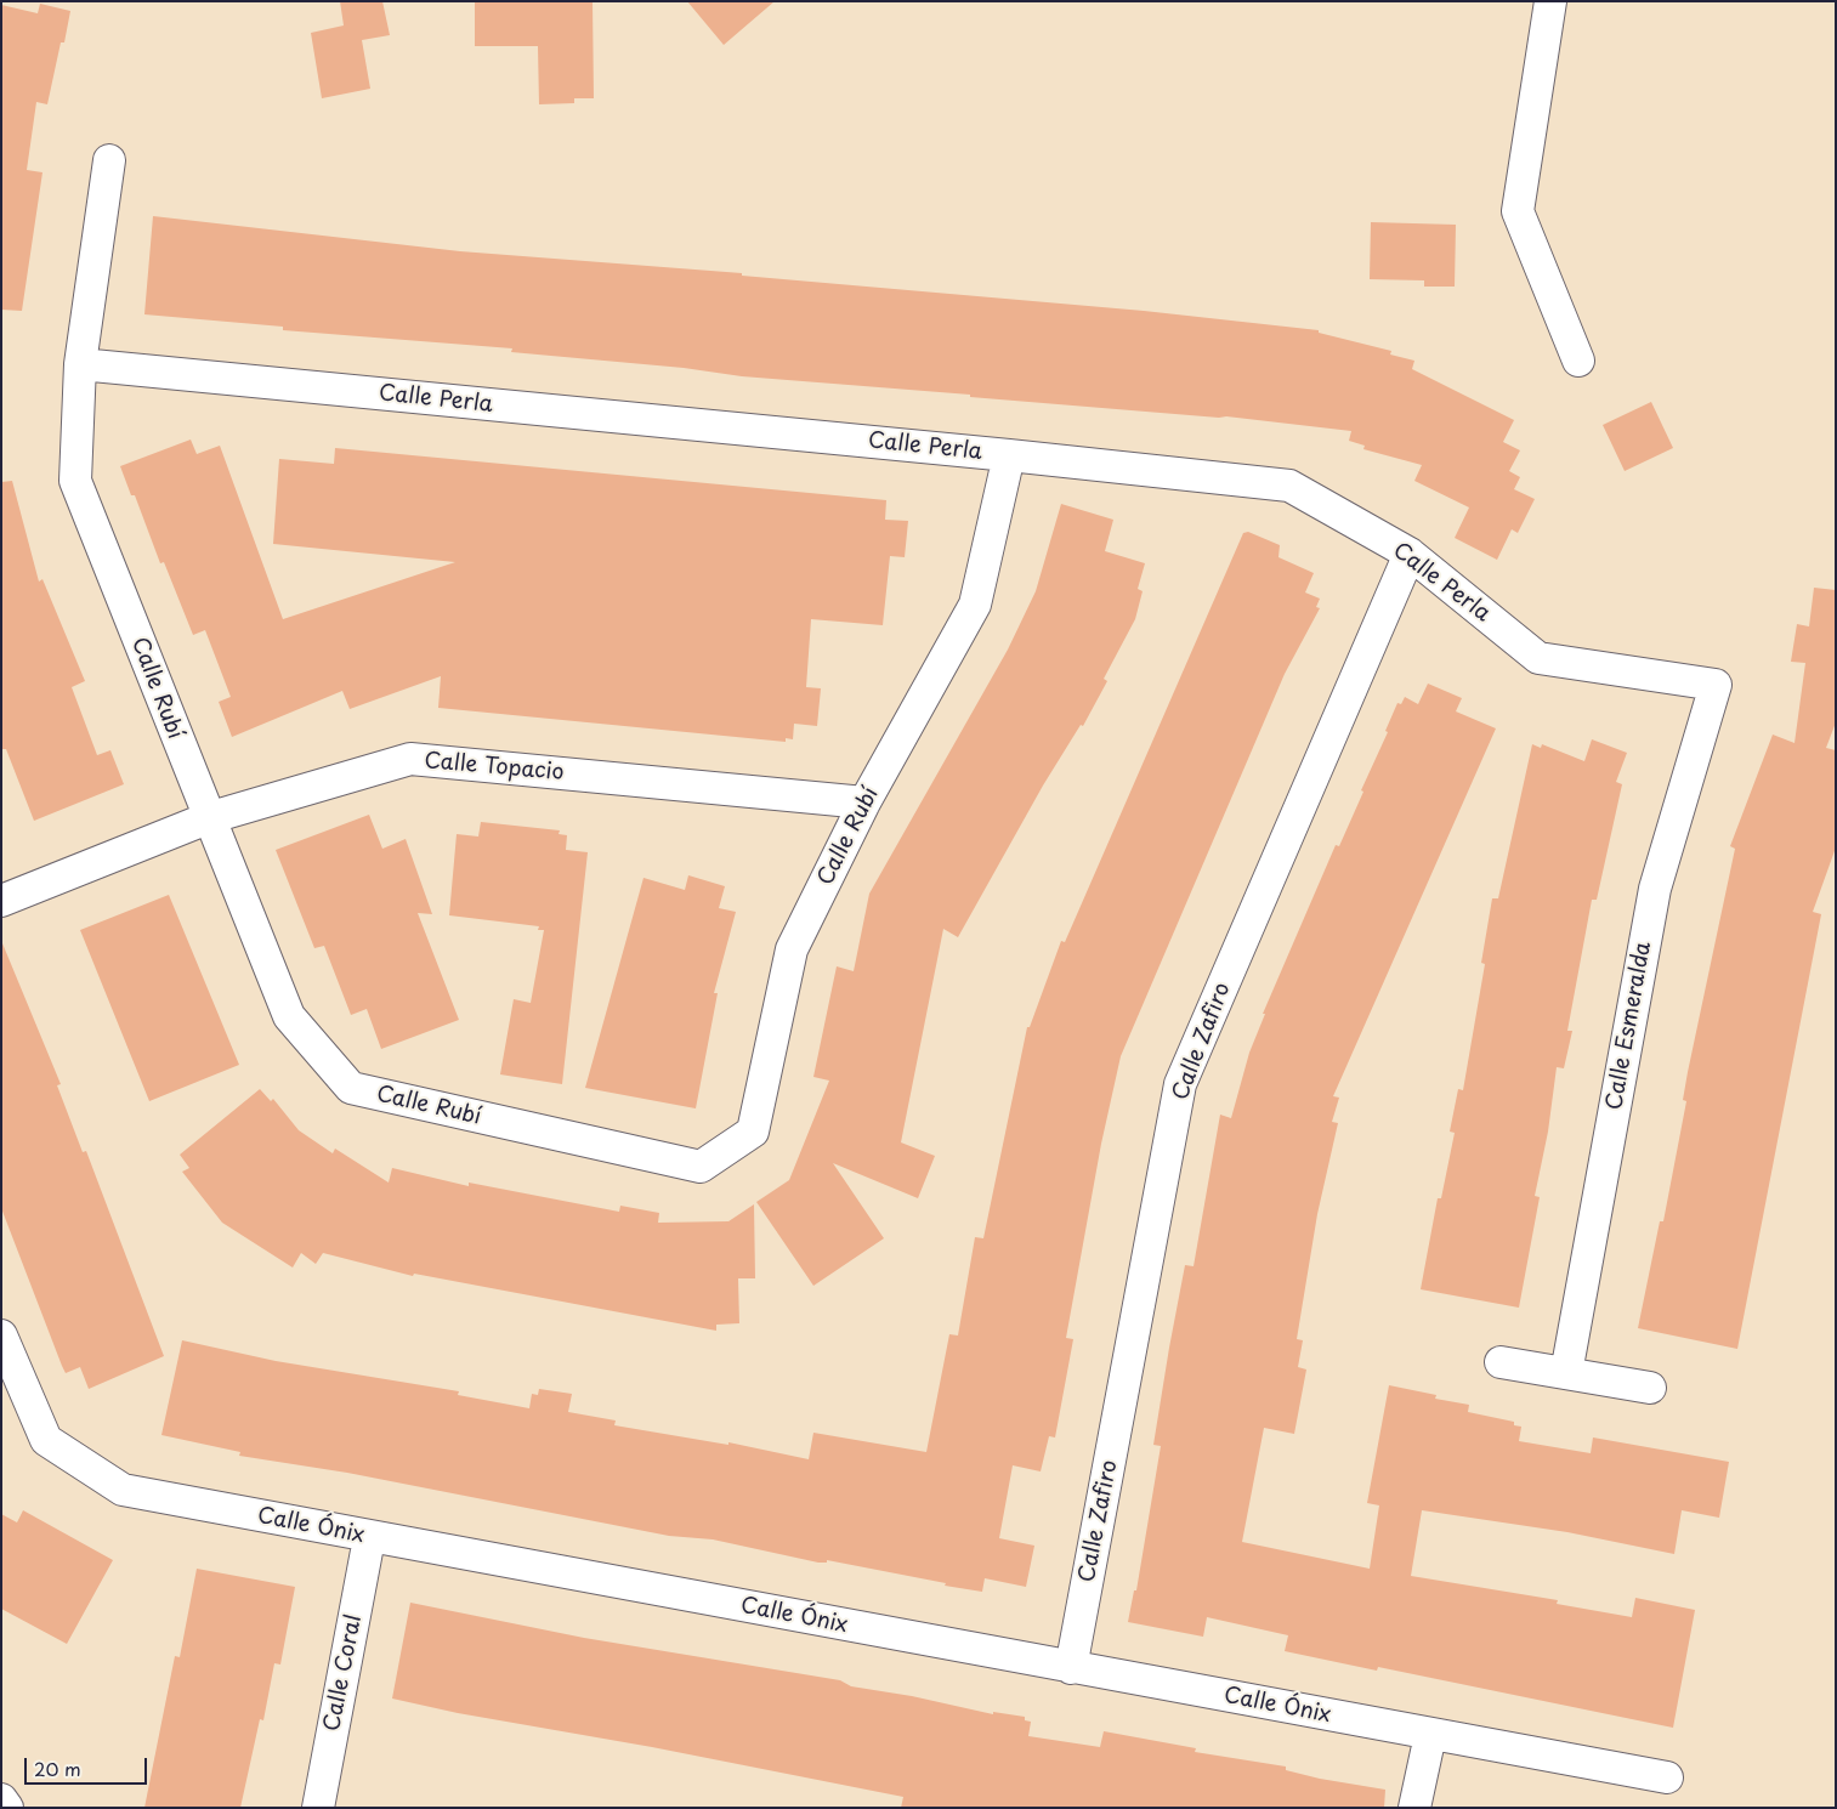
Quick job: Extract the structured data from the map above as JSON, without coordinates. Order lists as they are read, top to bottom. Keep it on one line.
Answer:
{"streets":{"street":["Calle Perla","Calle Rubí","Calle Topacio","Calle Esmeralda","Calle Zafiro","Calle Ónix","Calle Coral"]},"crossings":[["Calle Perla","Calle Rubí"],["Calle Perla","Calle Esmeralda"],["Calle Perla","Calle Zafiro"],["Calle Rubí","Calle Topacio"],["Calle Zafiro","Calle Ónix"],["Calle Ónix","Calle Coral"]],"scale_bar":"20 m"}
